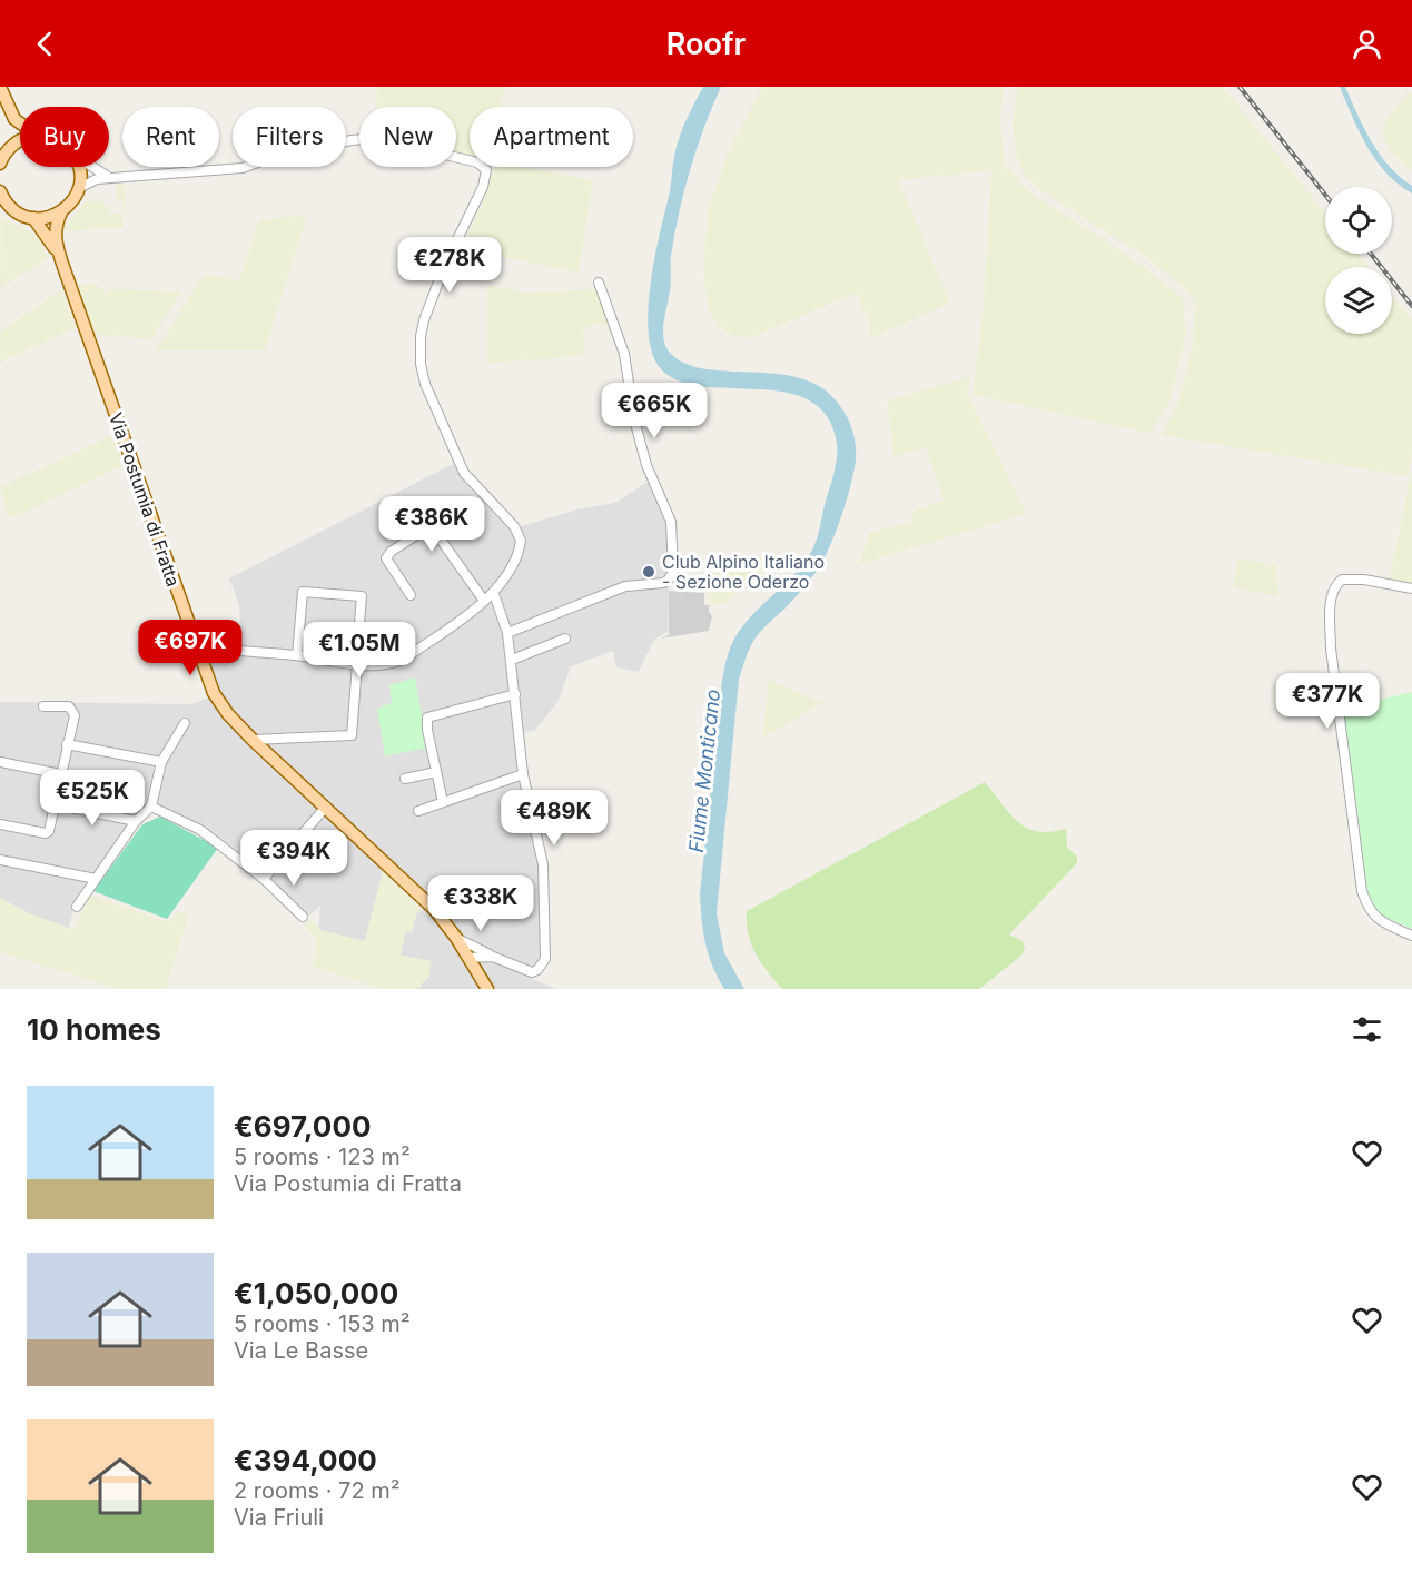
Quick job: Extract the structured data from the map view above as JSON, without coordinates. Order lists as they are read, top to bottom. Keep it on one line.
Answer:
{"streets":{"main road":["Via Postumia di Fratta"]},"water":["Fiume Monticano"],"places":["Club Alpino Italiano - Sezione Oderzo"],"page":{"header":"Roofr","chip":["Buy","Rent","Filters","New","Apartment"],"price":["€278K","€665K","€386K","€697K","€1.05M","€377K","€525K","€489K","€394K","€338K"],"heading":"10 homes","list":[{"name":"€697,000","note":"5 rooms · 123 m² · Via Postumia di Fratta"},{"name":"€1,050,000","note":"5 rooms · 153 m² · Via Le Basse"},{"name":"€394,000","note":"2 rooms · 72 m² · Via Friuli"}]}}
